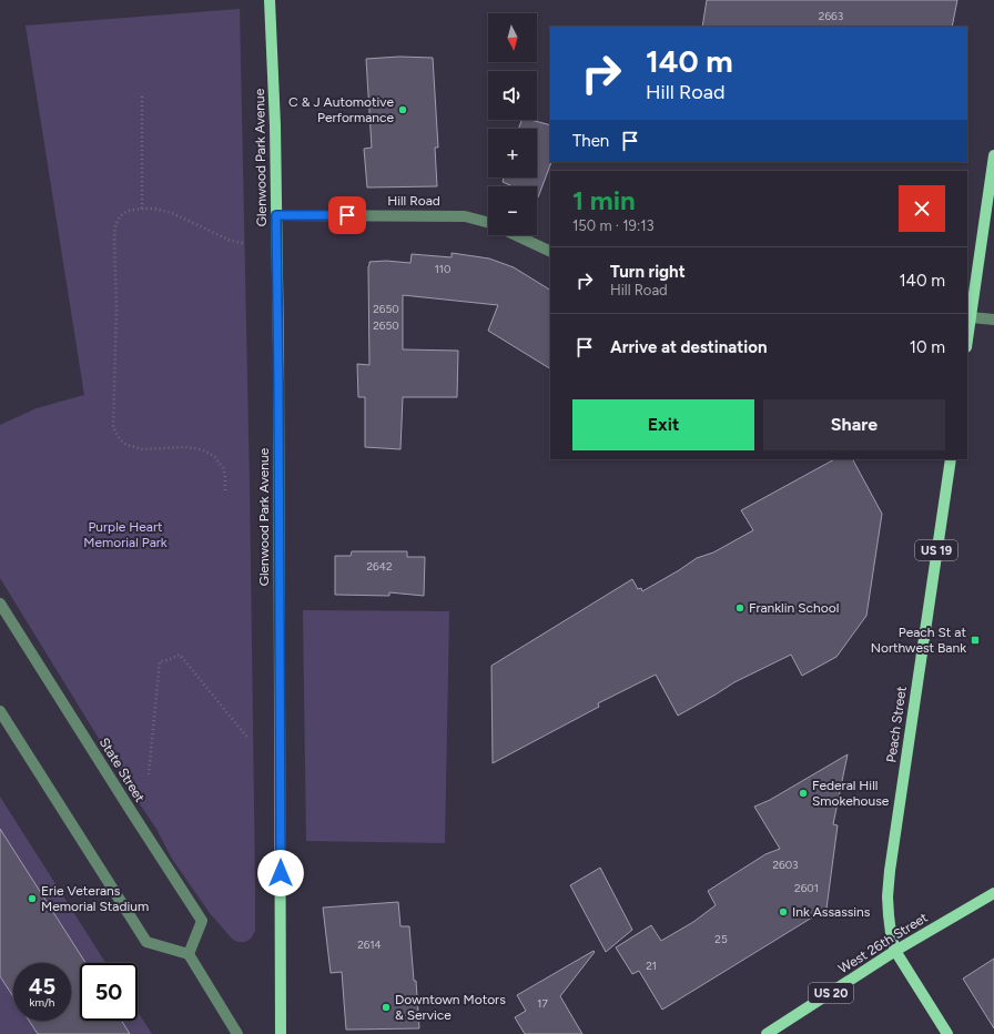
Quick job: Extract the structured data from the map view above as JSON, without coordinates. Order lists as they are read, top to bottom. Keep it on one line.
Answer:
{"streets":{"main road":["Glenwood Park Avenue","US 19","Peach Street","West 26th Street","US 20"],"street":["Hill Road","State Street"]},"crossings":[["Glenwood Park Avenue","Hill Road"],["Peach Street","West 26th Street"]],"parks":["Purple Heart Memorial Park"],"places":{"other":["C & J Automotive Performance","Franklin School","Federal Hill Smokehouse","Erie Veterans Memorial Stadium","Ink Assassins","Downtown Motors & Service"],"transit":["Peach St at Northwest Bank"]},"house_numbers":["2663","110","2650","2650","2642","2603","2601","25","2614","21","17"],"north":"bottom","page":{"map_buttons":["+","−"],"turn":["140 m","Hill Road"],"then":"Then","heading":["1 min","150 m · 19:13"],"list":[{"name":"Turn right","note":"Hill Road","value":"140 m"},{"name":"Arrive at destination","value":"10 m"}],"buttons":["Exit","Share"],"speed":"45 km/h","limit":"50"}}
